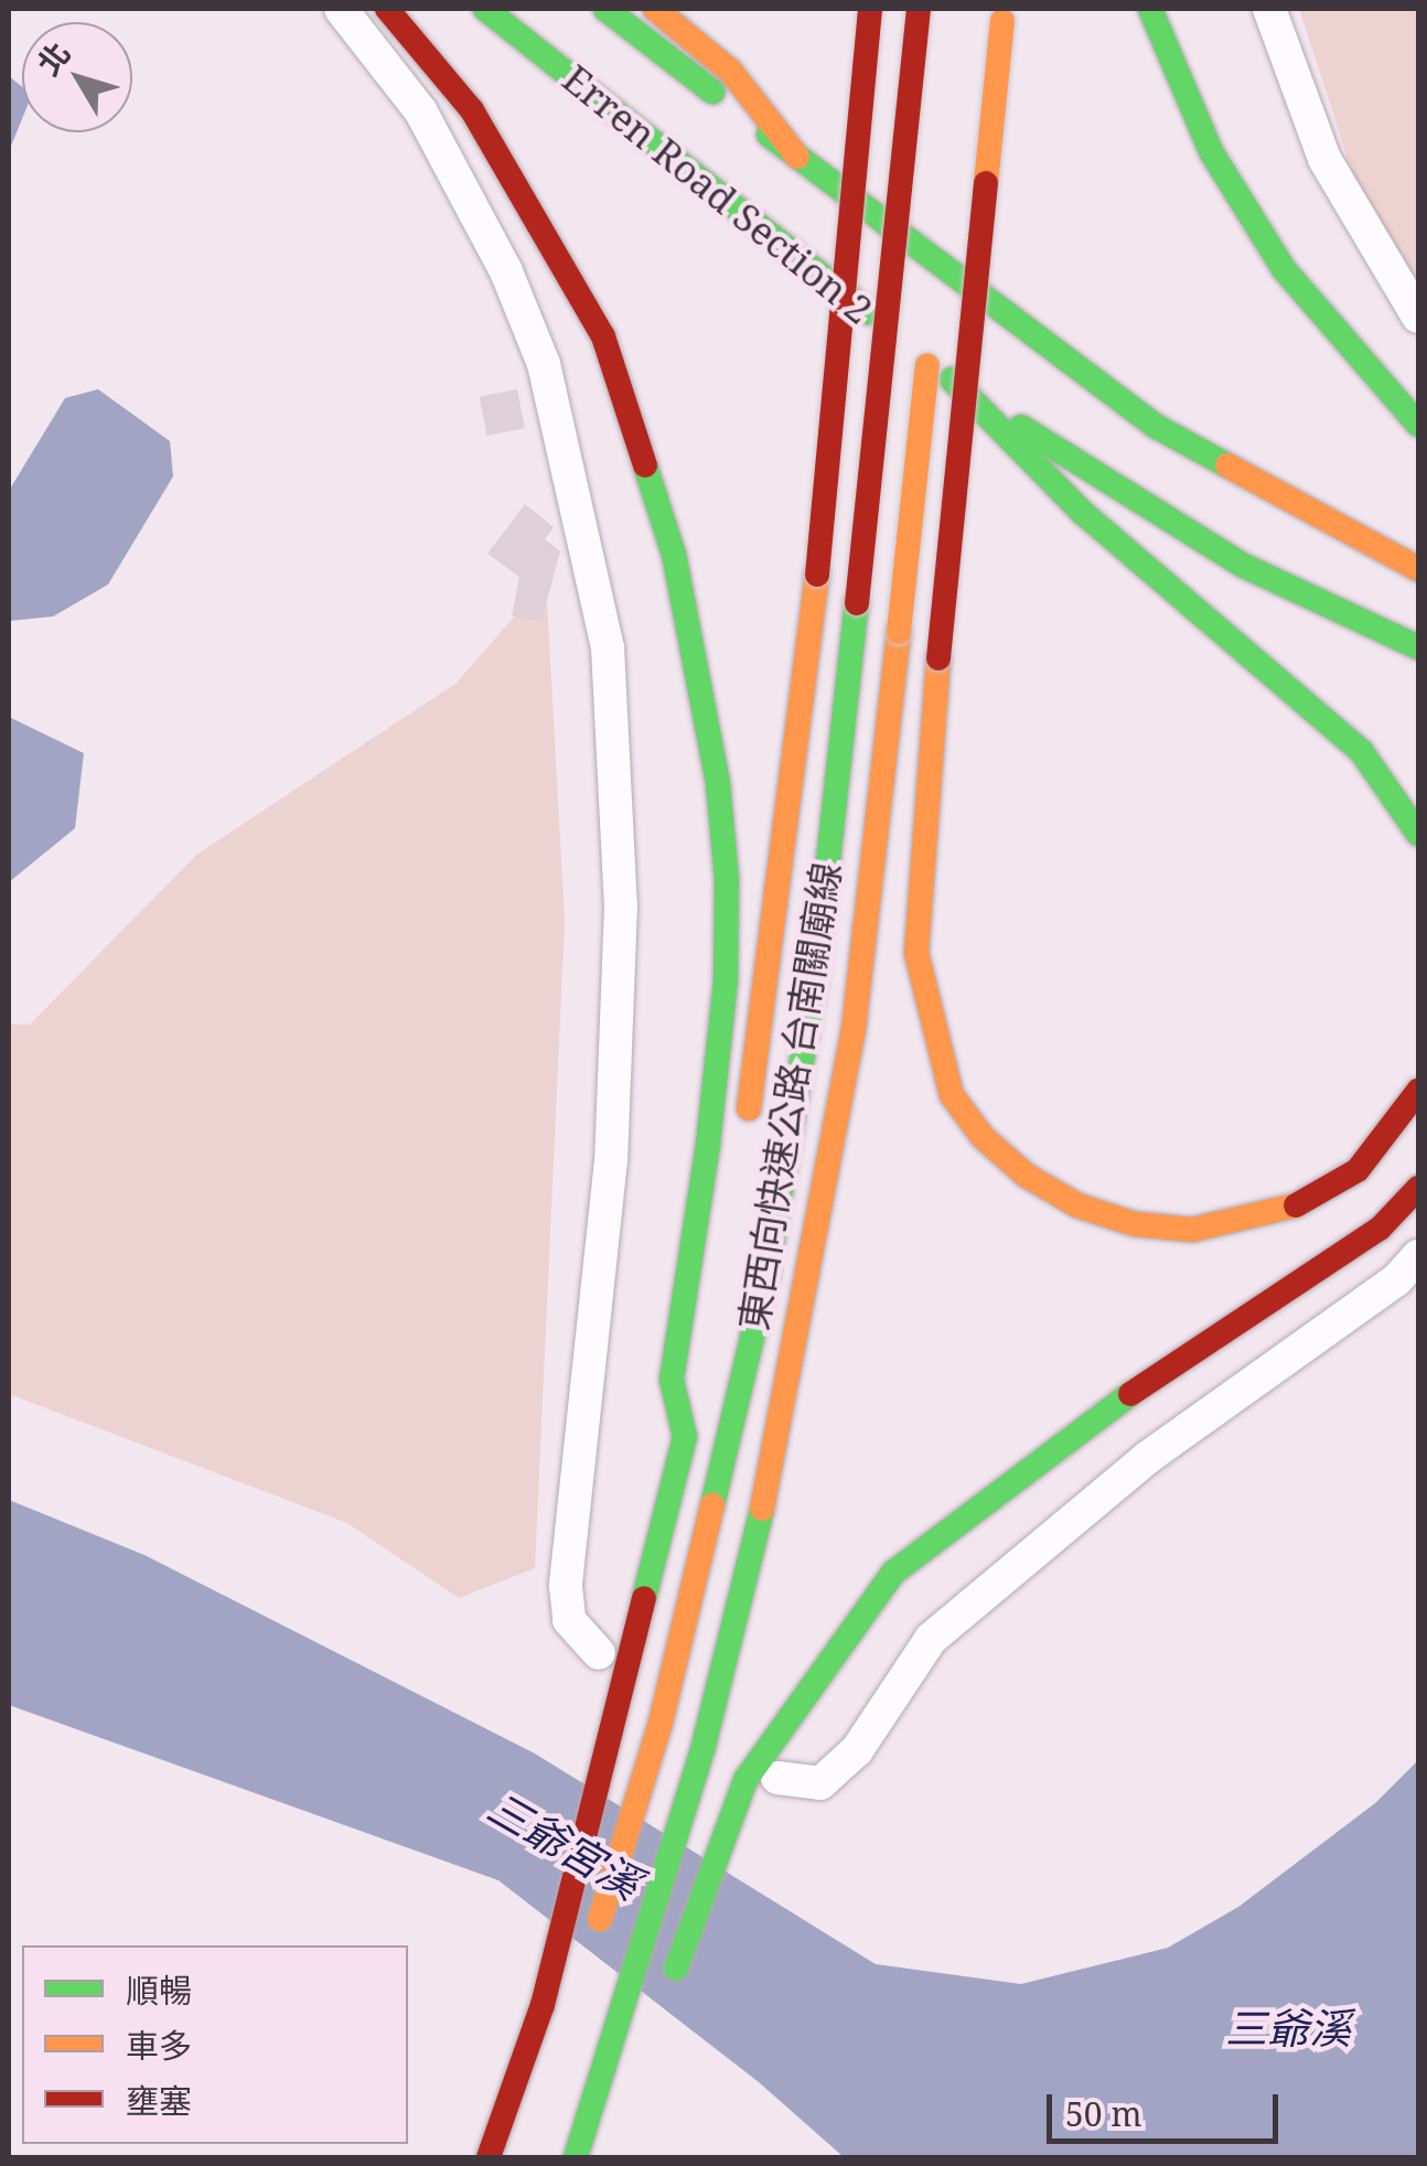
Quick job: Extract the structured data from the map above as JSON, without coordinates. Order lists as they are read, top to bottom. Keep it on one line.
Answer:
{"streets":{"main road":["Erren Road Section 2","東西向快速公路 台南關廟線"]},"water":["三爺宮溪","三爺溪"],"legend":["順暢","車多","壅塞"],"scale_bar":"50 m","north":"top left"}
